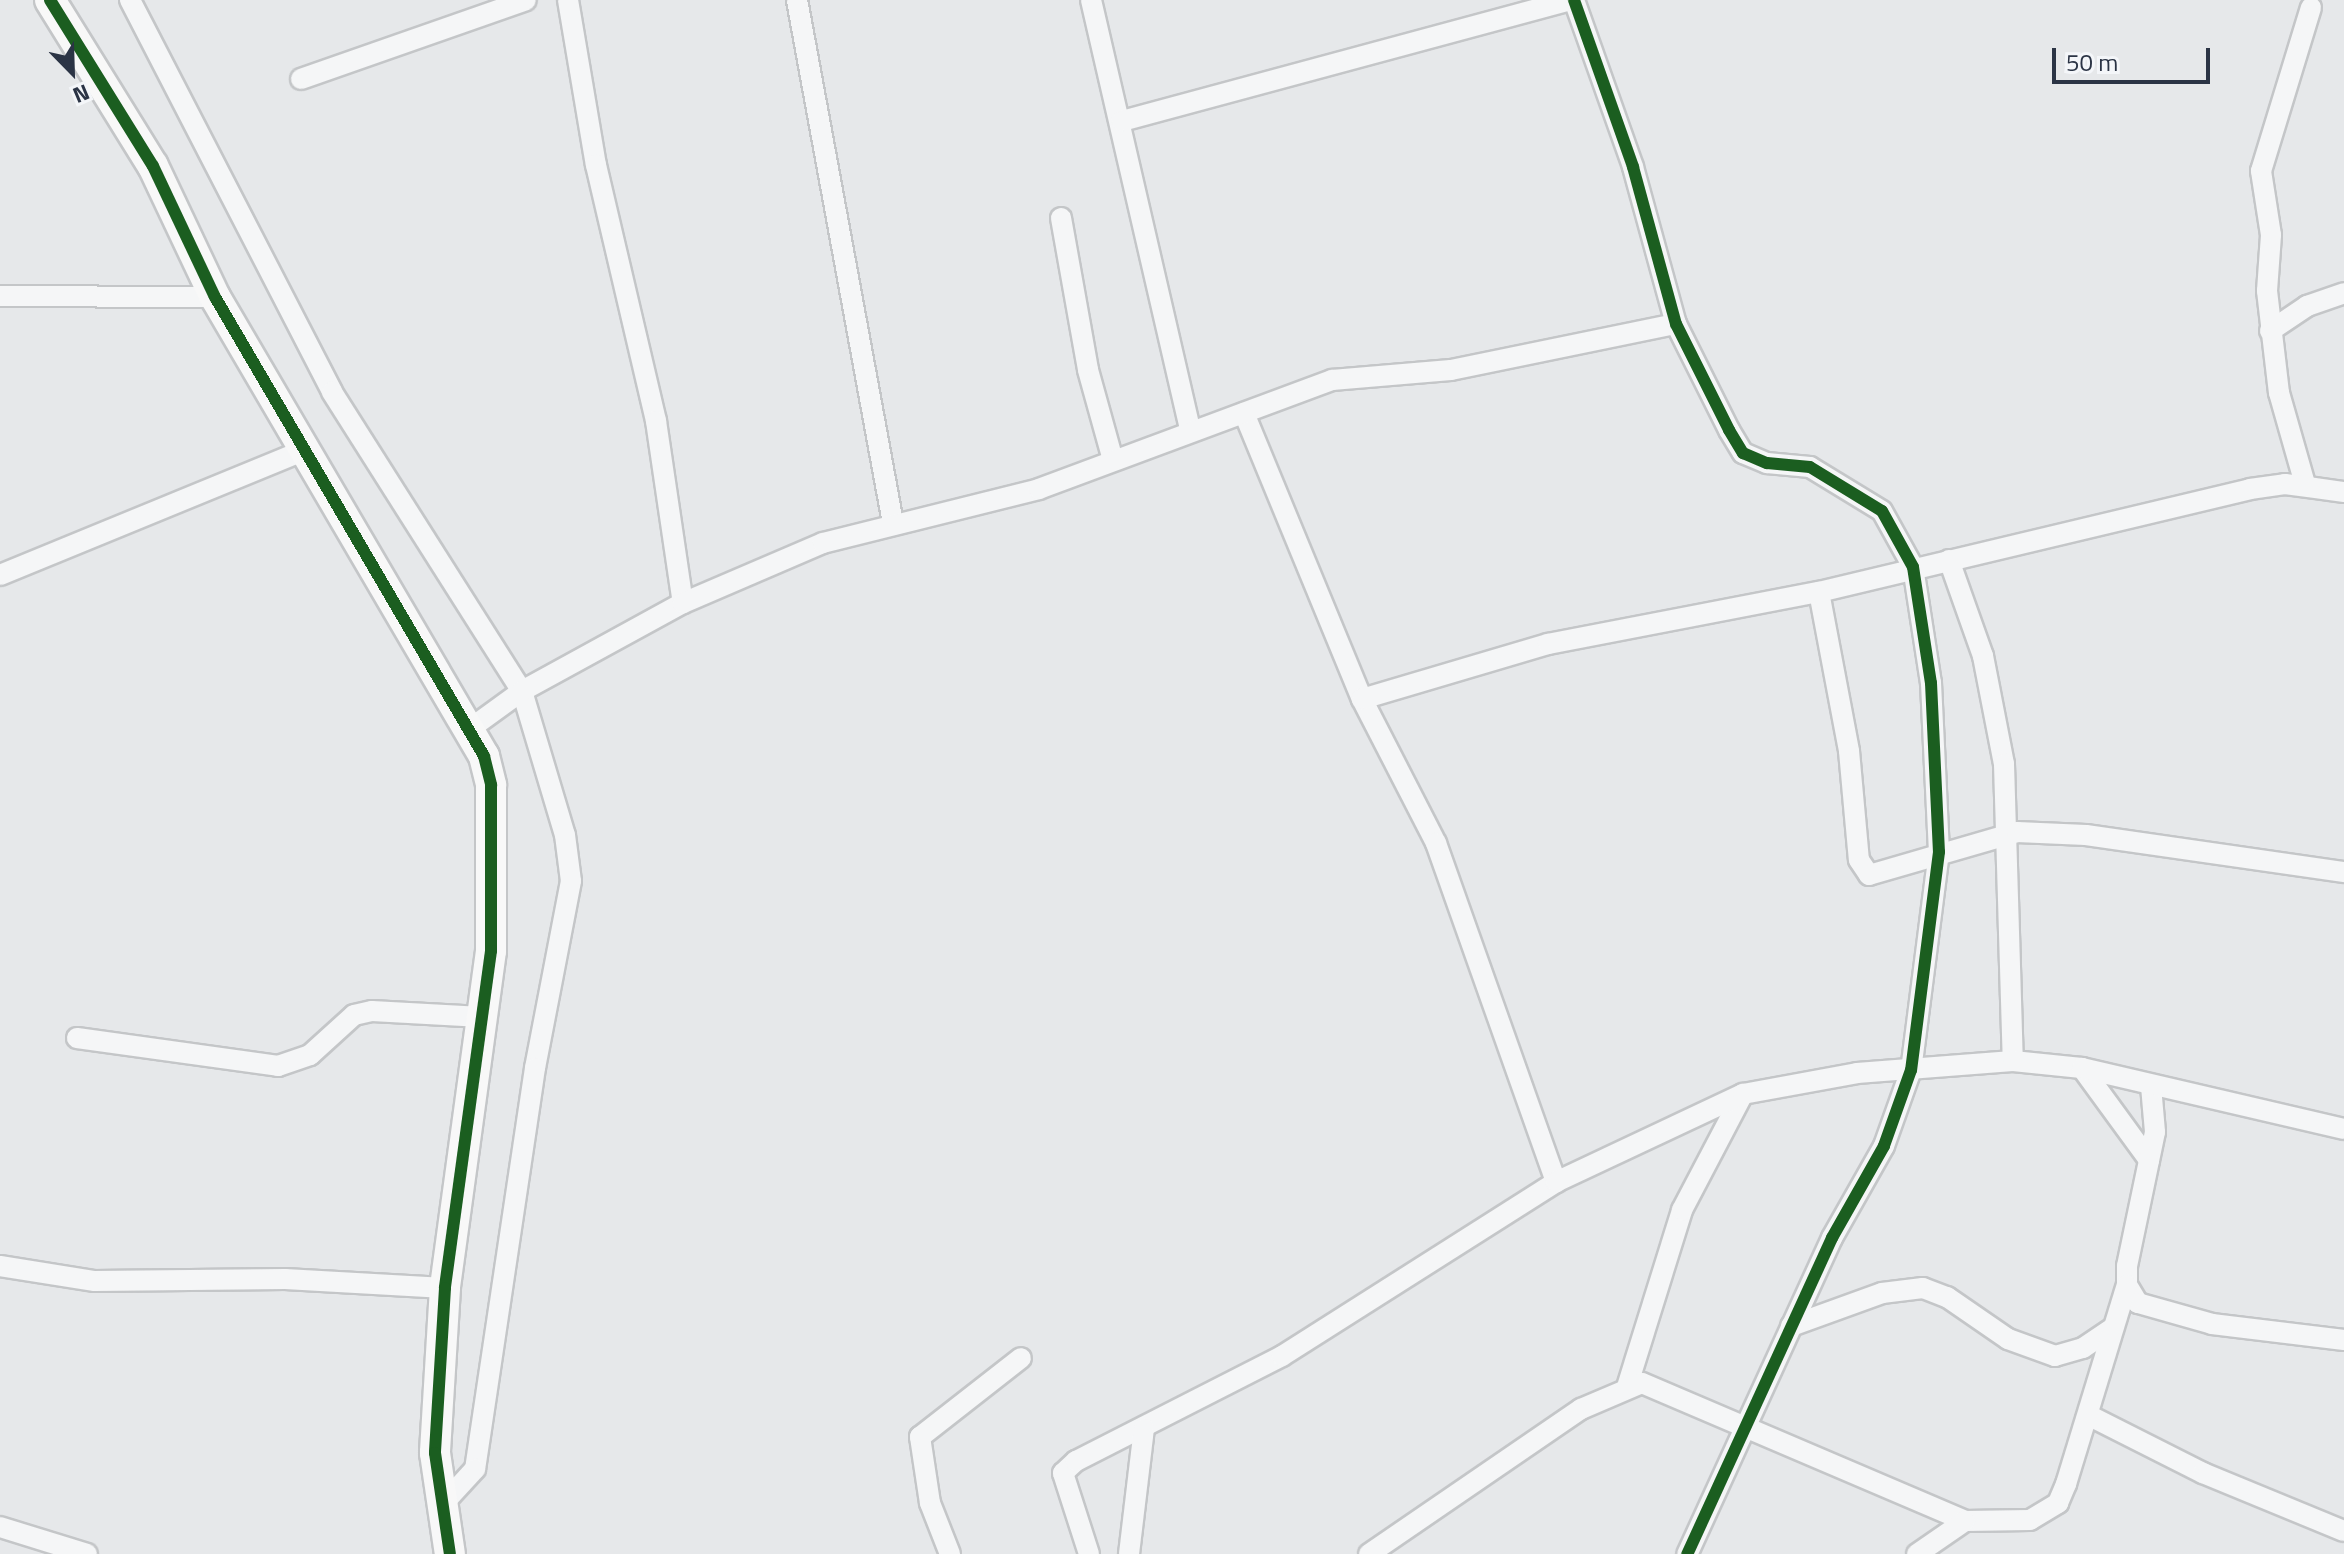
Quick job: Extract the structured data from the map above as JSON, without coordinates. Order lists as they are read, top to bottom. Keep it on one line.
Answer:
{"scale_bar":"50 m","north":"bottom right"}
